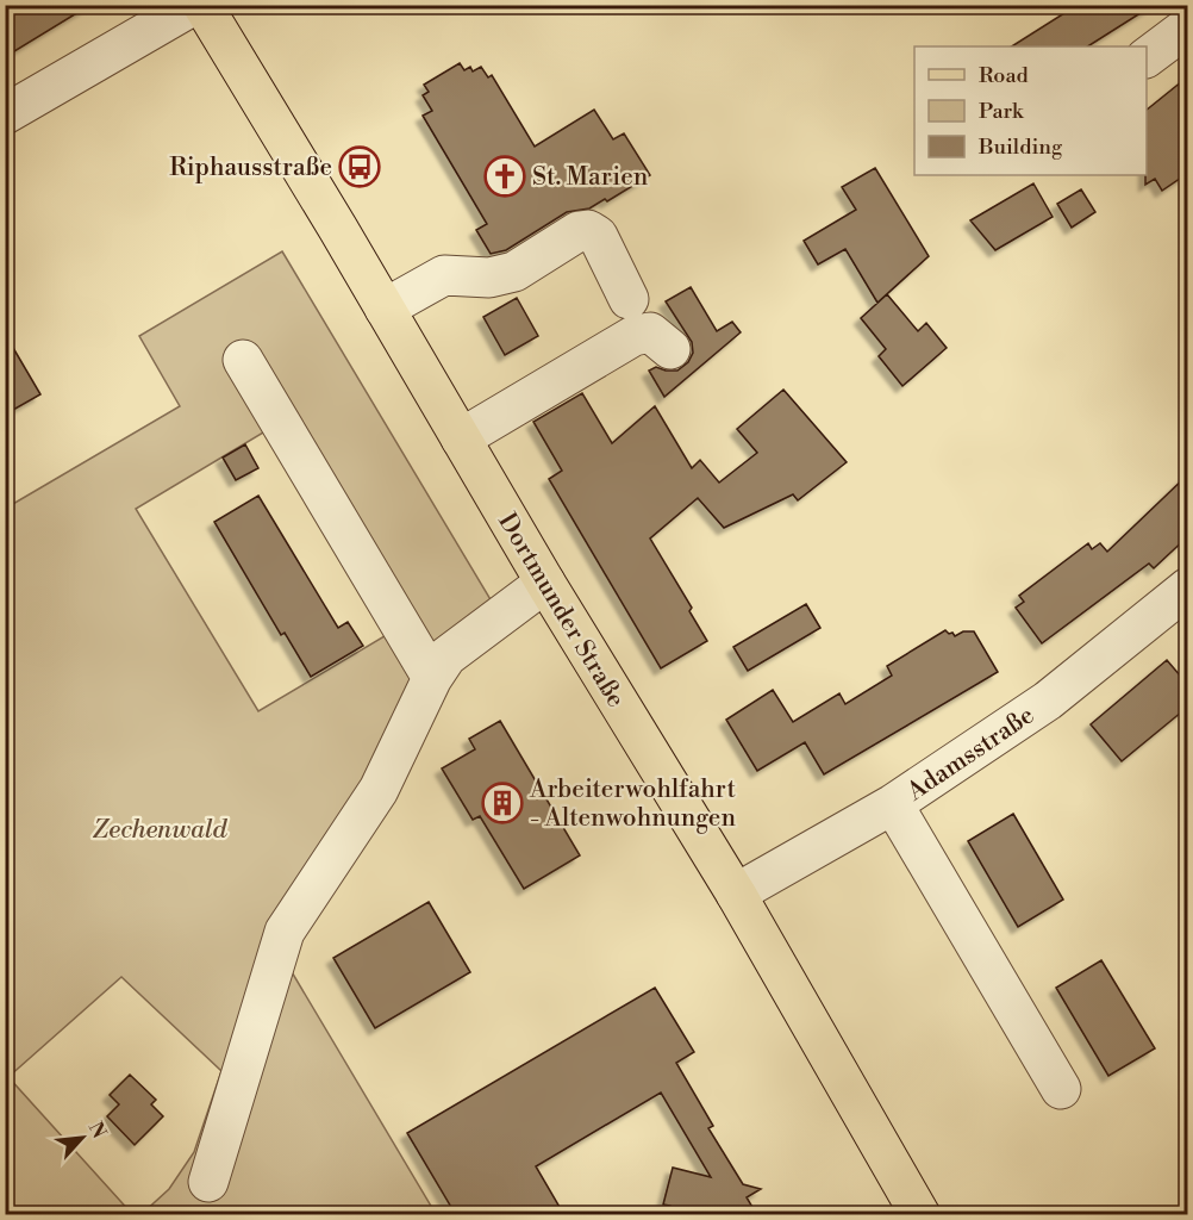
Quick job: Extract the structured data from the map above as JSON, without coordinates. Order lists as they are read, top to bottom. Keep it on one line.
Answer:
{"streets":{"main road":["Dortmunder Straße"],"street":["Adamsstraße"]},"crossings":[["Dortmunder Straße","Adamsstraße"]],"parks":["Zechenwald"],"places":{"bus stop":["Riphausstraße"],"church":["St. Marien"],"building":["Arbeiterwohlfahrt - Altenwohnungen"]},"legend":["Road","Park","Building"],"north":"top right"}
